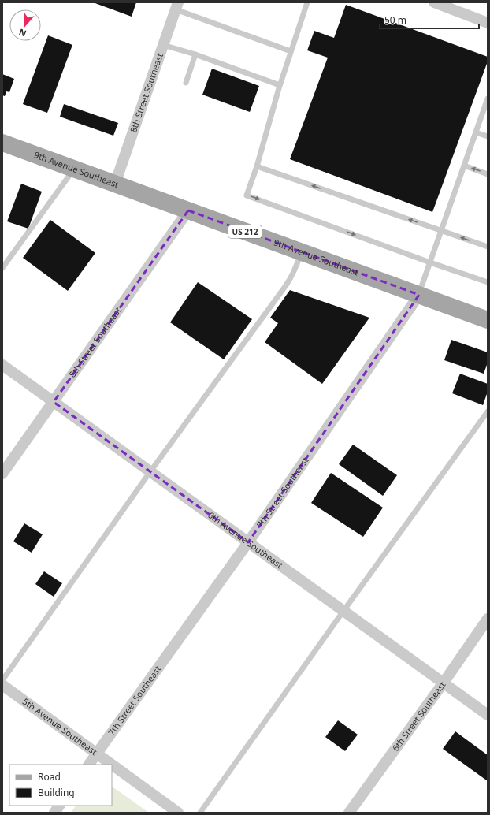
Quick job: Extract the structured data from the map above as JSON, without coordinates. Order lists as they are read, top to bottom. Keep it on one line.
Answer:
{"streets":{"main road":["9th Avenue Southeast","US 212"],"street":["8th Street Southeast","7th Street Southeast","6th Avenue Southeast","6th Street Southeast","5th Avenue Southeast"]},"crossings":[["8th Street Southeast","9th Avenue Southeast"],["8th Street Southeast","6th Avenue Southeast"],["9th Avenue Southeast","7th Street Southeast"],["7th Street Southeast","6th Avenue Southeast"],["7th Street Southeast","5th Avenue Southeast"],["6th Avenue Southeast","6th Street Southeast"]],"legend":["Road","Building"],"scale_bar":"50 m","north":"bottom"}
